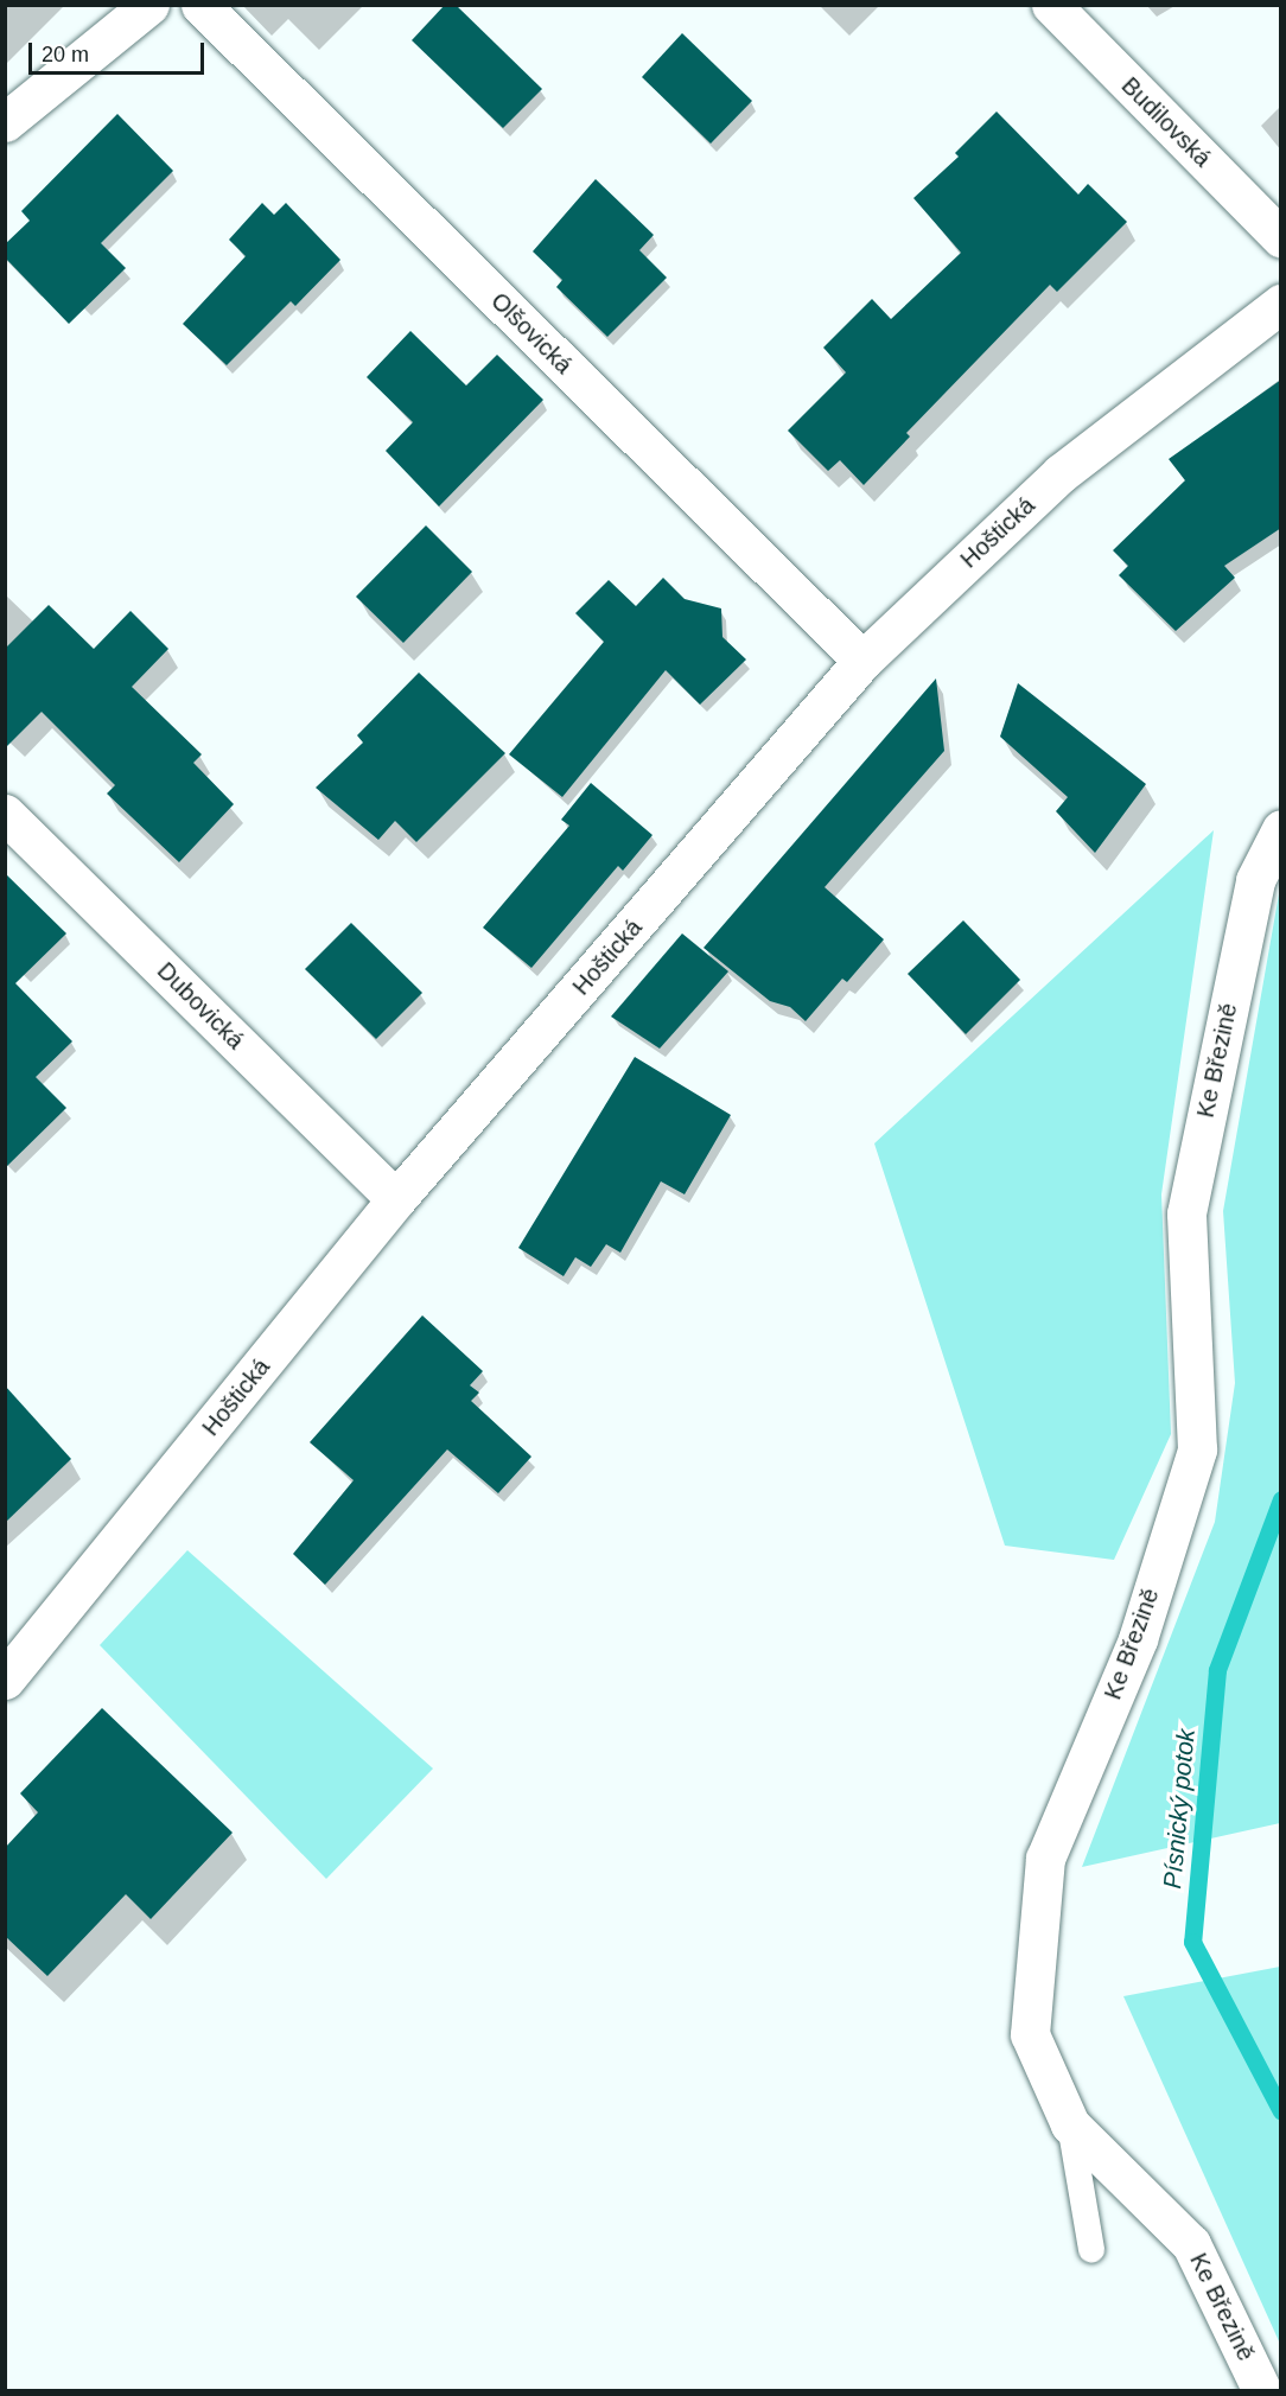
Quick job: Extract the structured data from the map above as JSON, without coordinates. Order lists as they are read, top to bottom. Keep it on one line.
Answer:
{"streets":{"street":["Budilovská","Olšovická","Hoštická","Dubovická","Ke Březině"]},"crossings":[["Olšovická","Hoštická"],["Hoštická","Dubovická"]],"water":["Písnický potok"],"scale_bar":"20 m"}
